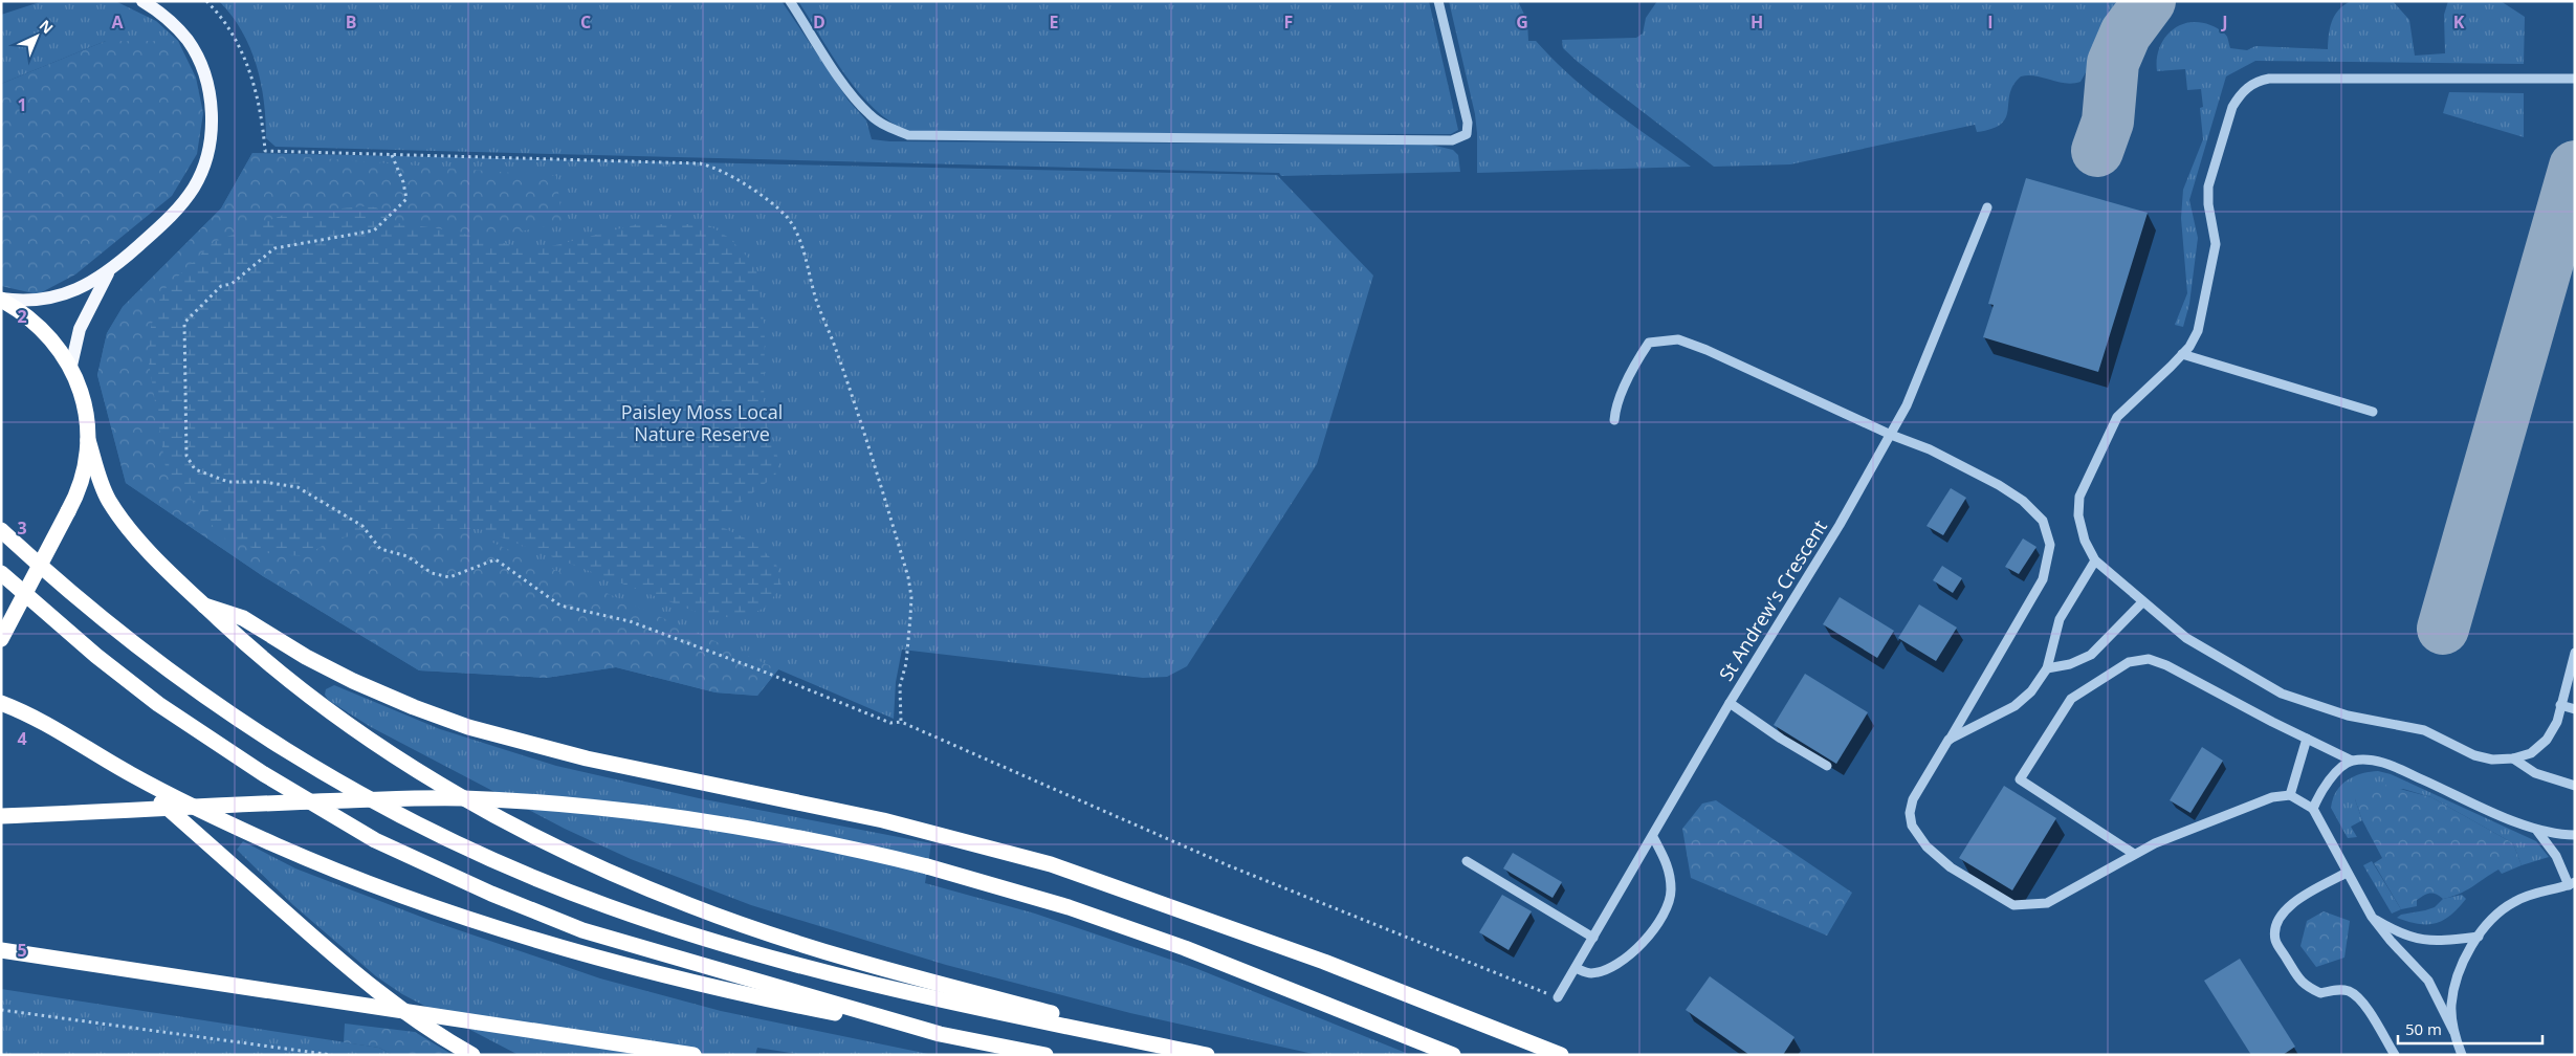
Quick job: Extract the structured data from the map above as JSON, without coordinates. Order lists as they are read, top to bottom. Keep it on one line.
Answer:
{"streets":{"street":["St Andrew's Crescent"]},"parks":["Paisley Moss Local Nature Reserve"],"scale_bar":"50 m","north":"top right","grid":{"columns":["A","B","C","D","E","F","G","H","I","J","K"],"rows":["1","2","3","4","5"]}}
